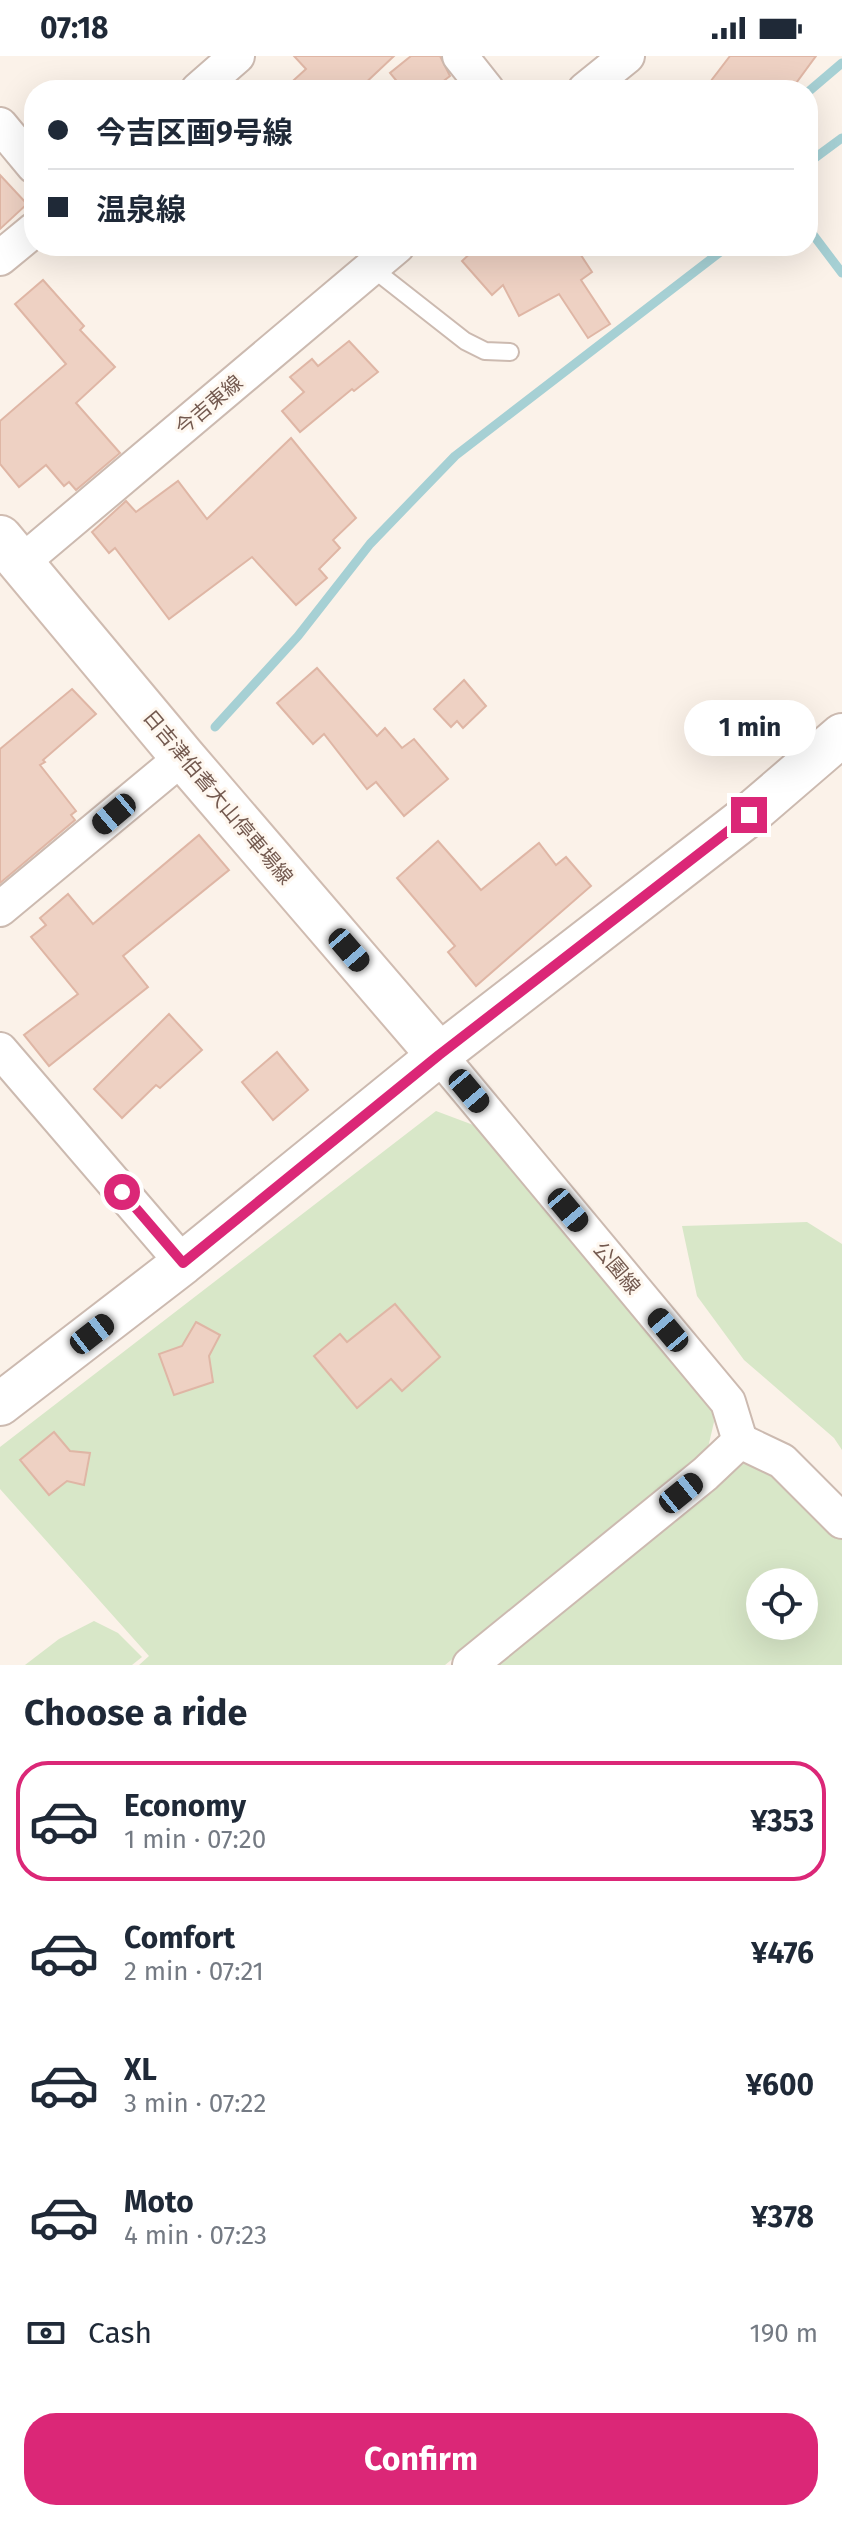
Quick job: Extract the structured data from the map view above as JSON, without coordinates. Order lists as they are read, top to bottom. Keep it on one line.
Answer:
{"streets":{"main road":["日吉津伯耆大山停車場線"],"street":["今吉東線","公園線"]},"crossings":[["今吉東線","日吉津伯耆大山停車場線"],["日吉津伯耆大山停車場線","公園線"]],"page":{"status":"07:18","banner":["今吉区画9号線","温泉線"],"bubble":"1 min","heading":"Choose a ride","list":[{"name":"Economy","note":"1 min · 07:20","value":"¥353"},{"name":"Comfort","note":"2 min · 07:21","value":"¥476"},{"name":"XL","note":"3 min · 07:22","value":"¥600"},{"name":"Moto","note":"4 min · 07:23","value":"¥378"}],"pay":["Cash","190 m"],"buttons":"Confirm"}}
